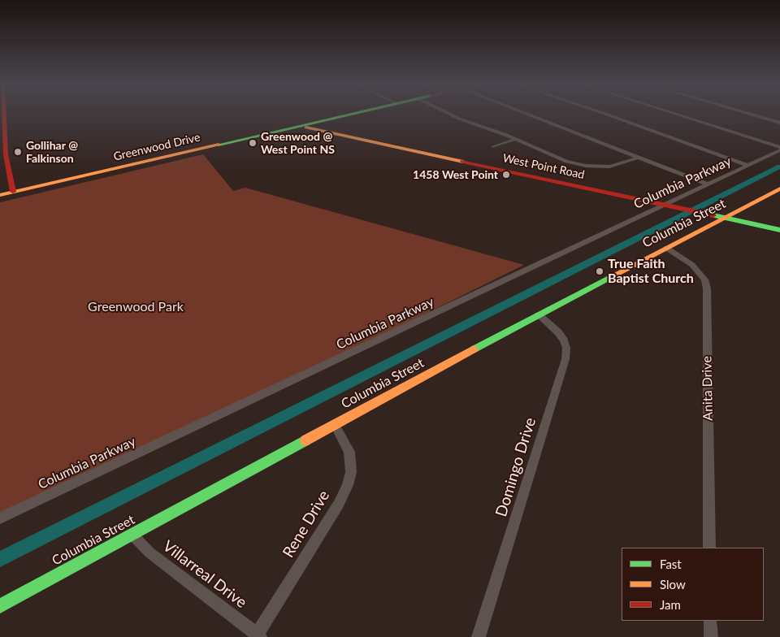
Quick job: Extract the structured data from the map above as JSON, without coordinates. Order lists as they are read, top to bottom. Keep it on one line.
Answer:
{"streets":{"street":["Greenwood Drive","West Point Road","Columbia Parkway","Columbia Street","Anita Drive","Domingo Drive","Rene Drive","Villarreal Drive"]},"crossings":[["Greenwood Drive","West Point Road"],["West Point Road","Columbia Parkway"],["West Point Road","Columbia Street"],["Columbia Street","Anita Drive"],["Columbia Street","Domingo Drive"],["Columbia Street","Rene Drive"],["Columbia Street","Villarreal Drive"],["Rene Drive","Villarreal Drive"]],"parks":["Greenwood Park"],"places":["Greenwood @ West Point NS","Gollihar @ Falkinson","1458 West Point","True Faith Baptist Church"],"legend":["Fast","Slow","Jam"]}
